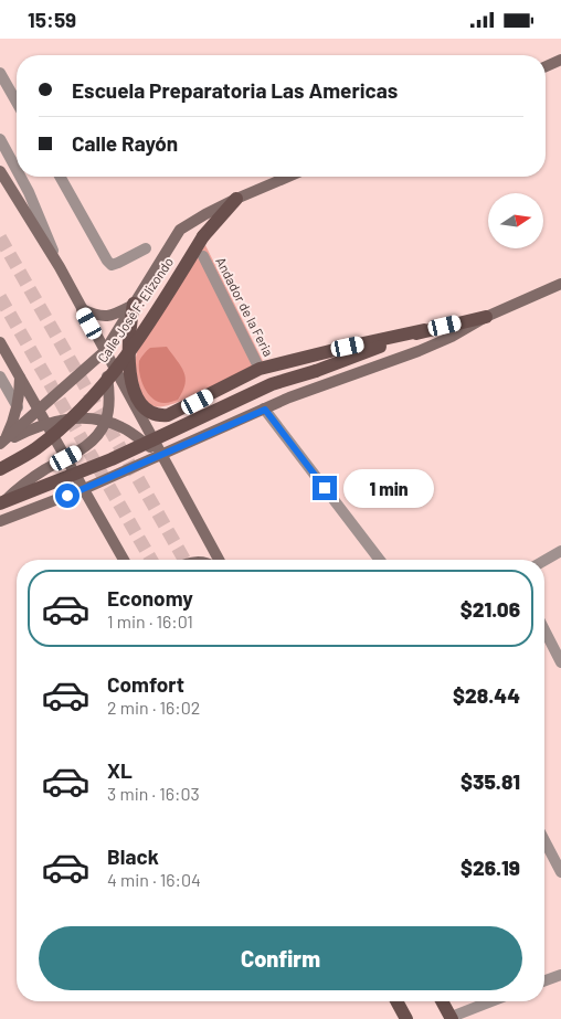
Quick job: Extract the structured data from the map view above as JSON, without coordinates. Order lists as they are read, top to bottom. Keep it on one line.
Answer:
{"streets":{"main road":["Calle José F. Elizondo"],"street":["Andador de la Feria"]},"north":"right","page":{"status":"15:59","banner":["Escuela Preparatoria Las Americas","Calle Rayón"],"bubble":"1 min","list":[{"name":"Economy","note":"1 min · 16:01","value":"$21.06"},{"name":"Comfort","note":"2 min · 16:02","value":"$28.44"},{"name":"XL","note":"3 min · 16:03","value":"$35.81"},{"name":"Black","note":"4 min · 16:04","value":"$26.19"}],"buttons":"Confirm"}}
